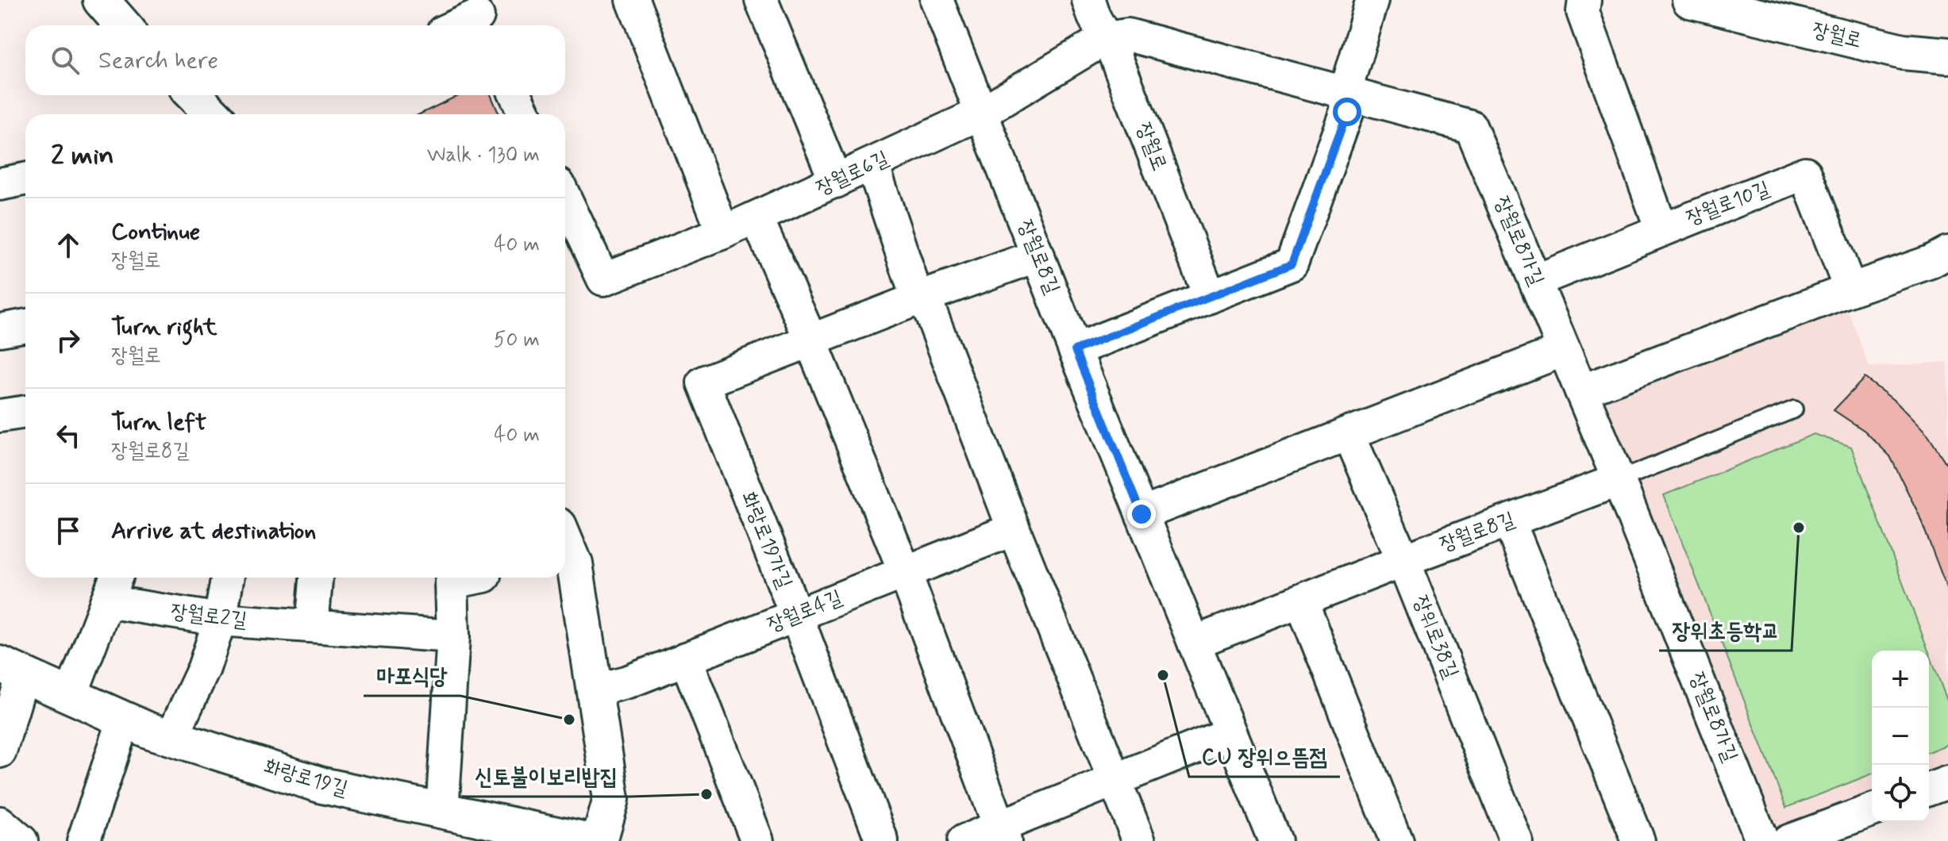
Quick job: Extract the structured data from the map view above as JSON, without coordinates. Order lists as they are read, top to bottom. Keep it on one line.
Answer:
{"streets":{"street":["장월로","장월로6길","장월로10길","장월로8가길","장월로8길","화랑로19가길","장월로4길","장월로2길","장위로38길","화랑로19길"]},"crossings":[["장월로","장월로8가길"],["장월로6길","장월로8가길"],["장월로6길","장월로8길"],["장월로10길","장월로8가길"],["장월로8가길","장월로8길"],["장월로8길","화랑로19가길"],["장월로8길","장위로38길"],["화랑로19가길","장월로4길"]],"places":["장위초등학교","CU 장위으뜸점","마포식당","신토불이보리밥집"],"page":{"search":"Search here","heading":["2 min","Walk · 130 m"],"list":[["Continue","장월로","40 m"],["Turn right","장월로","50 m"],["Turn left","장월로8길","40 m"],"Arrive at destination"],"map_buttons":["+","−"]}}
